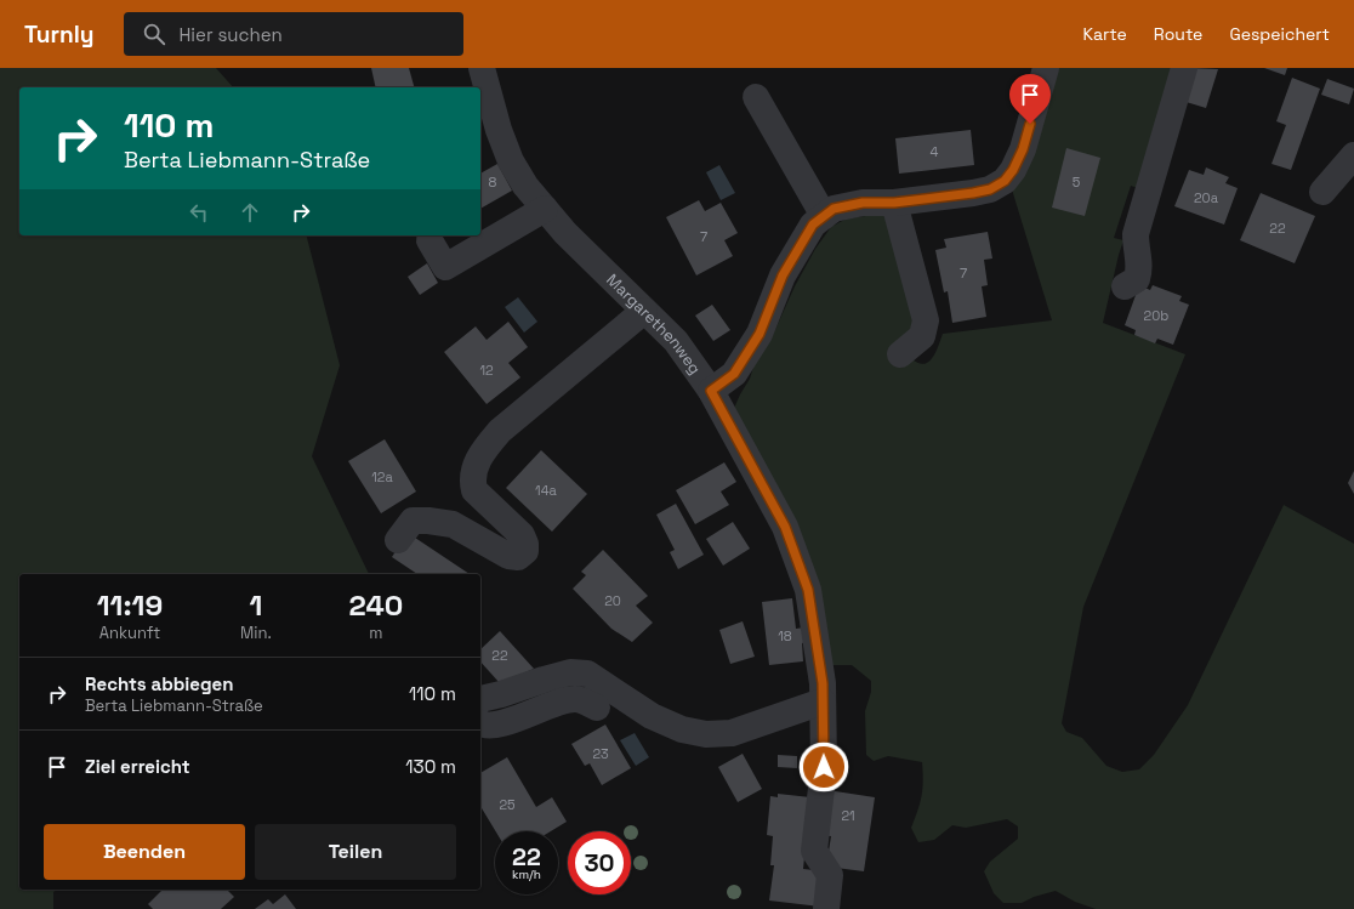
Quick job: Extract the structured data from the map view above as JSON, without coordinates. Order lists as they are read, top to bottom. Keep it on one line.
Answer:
{"streets":{"street":["Margarethenweg"]},"house_numbers":["4","8","5","20a","22","7","7","20b","12","12a","14a","20","18","22","23","25","21"],"page":{"header":"Turnly","search":"Hier suchen","nav":["Karte","Route","Gespeichert"],"turn":["110 m","Berta Liebmann-Straße"],"eta":["11:19","Ankunft","1","Min.","240","m"],"list":[{"name":"Rechts abbiegen","note":"Berta Liebmann-Straße","value":"110 m"},{"name":"Ziel erreicht","value":"130 m"}],"buttons":["Beenden","Teilen"],"speed":"22 km/h","limit":"30"}}
